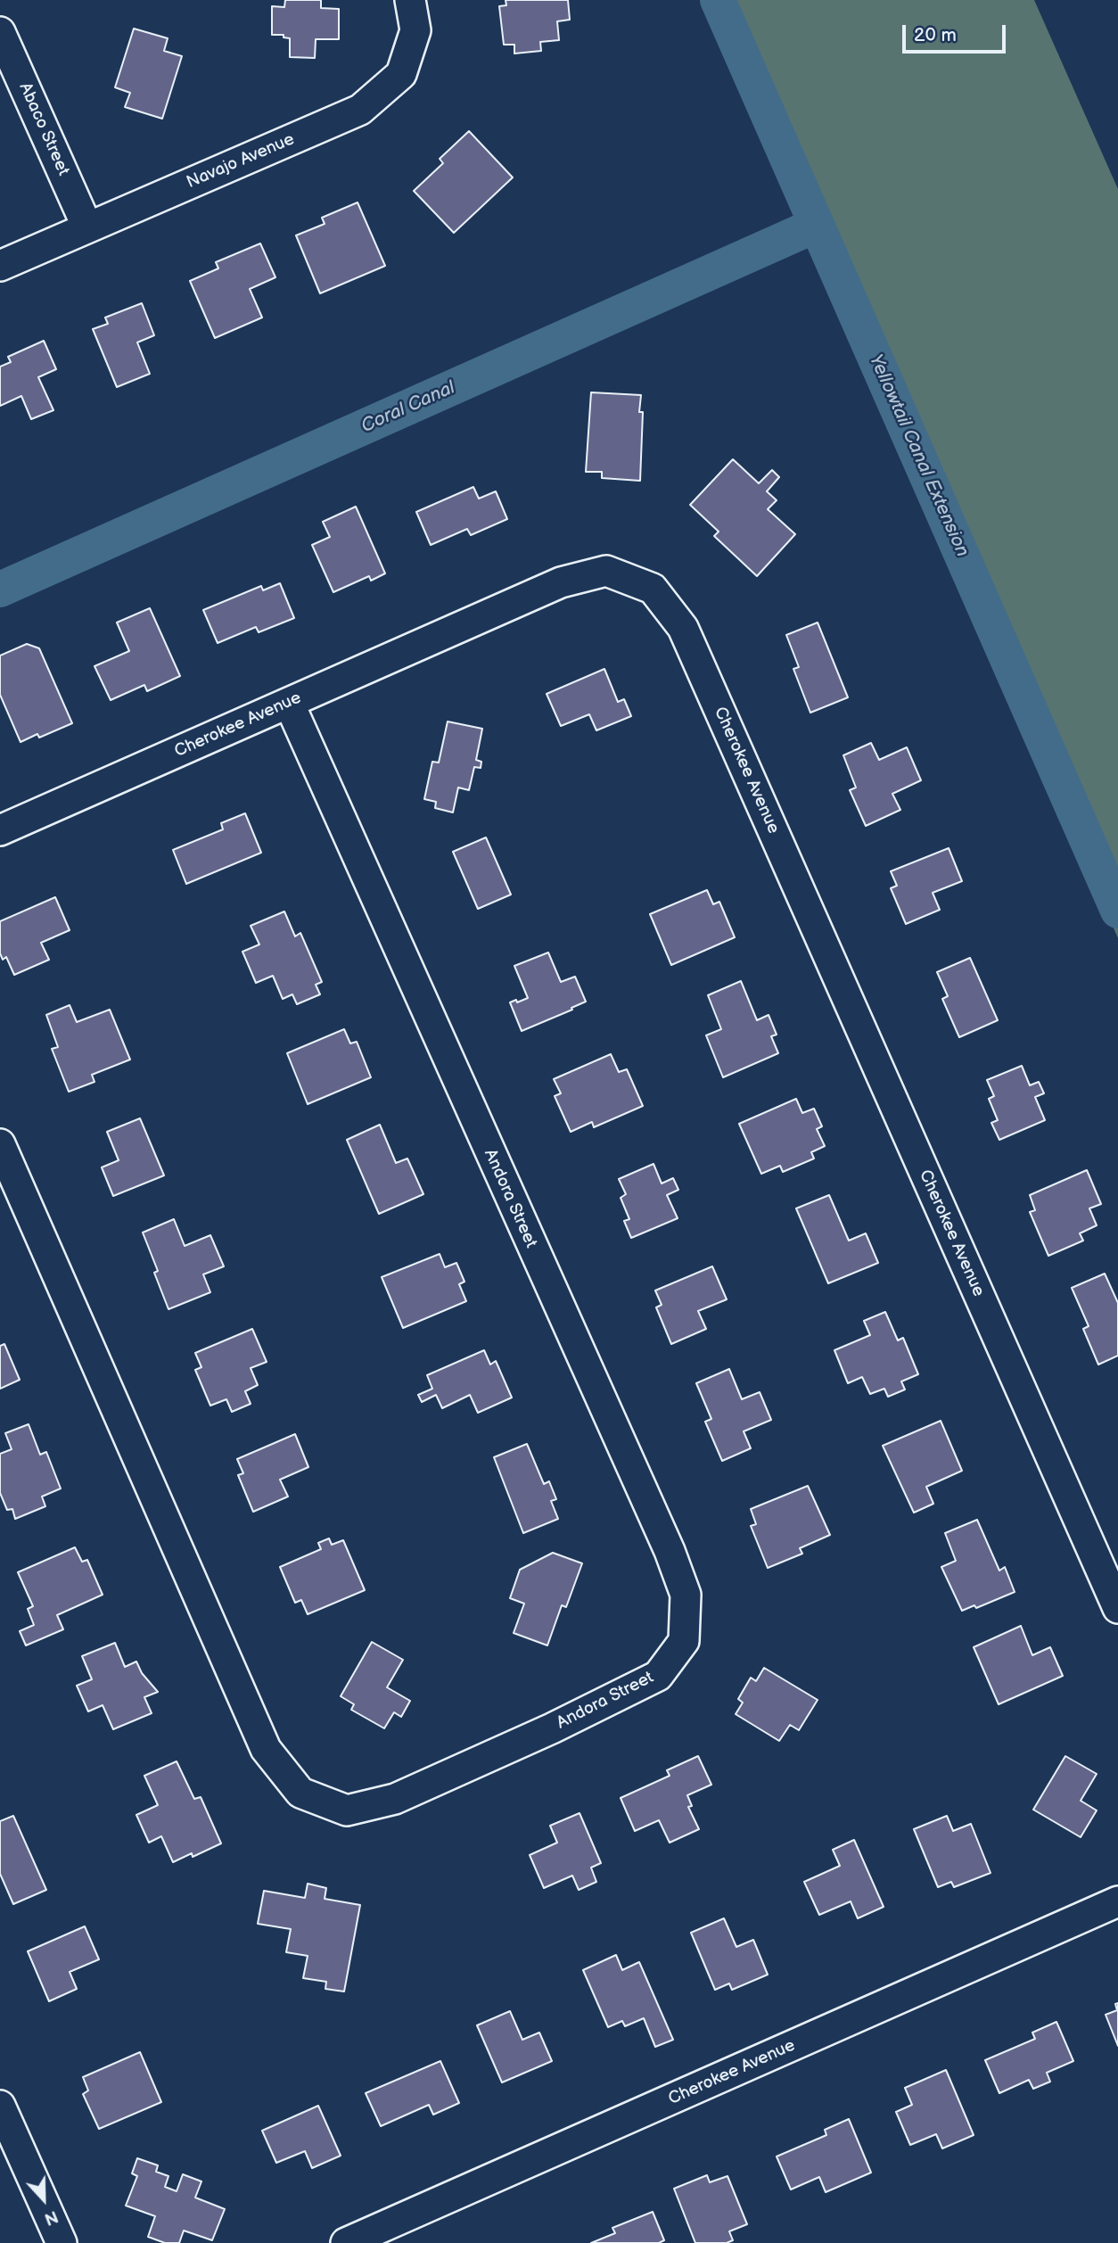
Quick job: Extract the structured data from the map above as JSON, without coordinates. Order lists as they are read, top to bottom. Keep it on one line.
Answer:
{"streets":{"street":["Abaco Street","Navajo Avenue","Cherokee Avenue","Andora Street"]},"crossings":[["Abaco Street","Navajo Avenue"],["Cherokee Avenue","Andora Street"]],"water":["Coral Canal","Yellowtail Canal Extension"],"scale_bar":"20 m","north":"bottom"}
